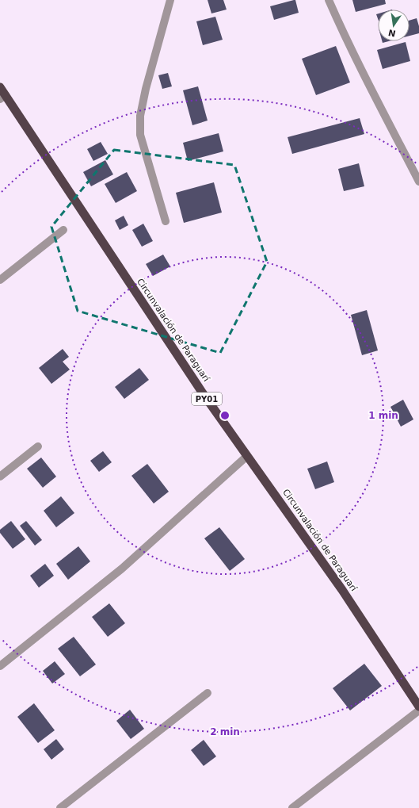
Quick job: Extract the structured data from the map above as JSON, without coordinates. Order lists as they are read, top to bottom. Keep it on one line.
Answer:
{"streets":{"highway":["Circunvalación de Paraguarí","PY01"]},"north":"bottom","rings":["1 min","2 min"]}
